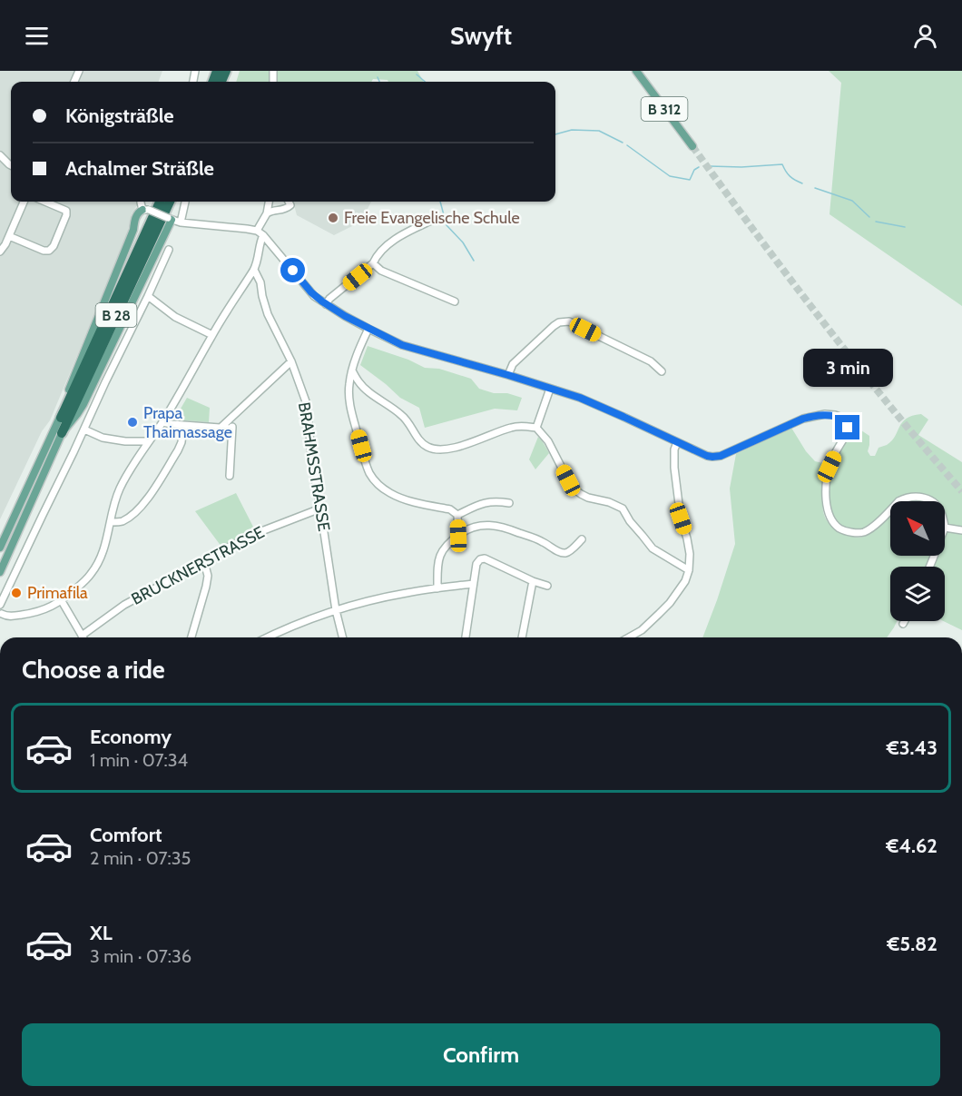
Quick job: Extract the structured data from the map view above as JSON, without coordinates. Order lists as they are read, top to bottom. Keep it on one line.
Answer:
{"streets":{"highway":["B 28"],"main road":["B 312"],"street":["BRAHMSSTRASSE","BRUCKNERSTRASSE"]},"crossings":[["BRAHMSSTRASSE","BRUCKNERSTRASSE"]],"places":["Freie Evangelische Schule","Prapa Thaimassage","Primafila"],"north":"top left","page":{"header":"Swyft","banner":["Königsträßle","Achalmer Sträßle"],"bubble":"3 min","heading":"Choose a ride","list":[{"name":"Economy","note":"1 min · 07:34","value":"€3.43"},{"name":"Comfort","note":"2 min · 07:35","value":"€4.62"},{"name":"XL","note":"3 min · 07:36","value":"€5.82"}],"buttons":"Confirm"}}
